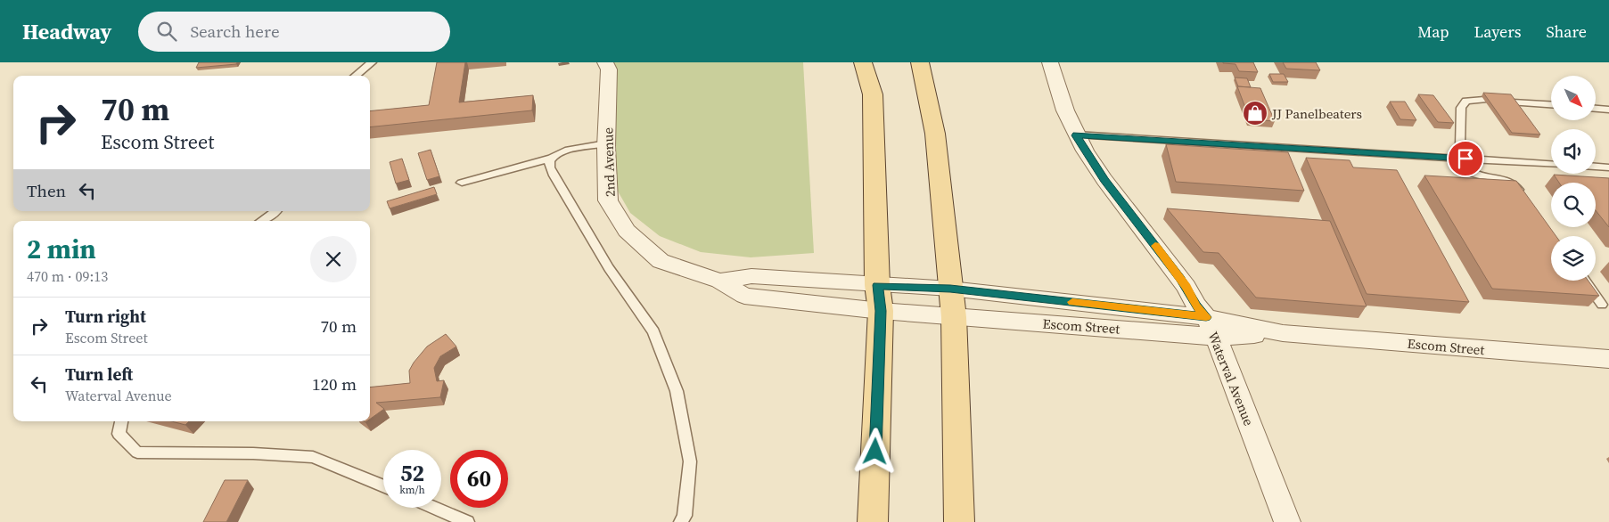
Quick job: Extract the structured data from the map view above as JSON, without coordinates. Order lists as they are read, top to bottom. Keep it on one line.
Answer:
{"streets":{"street":["2nd Avenue","Escom Street","Waterval Avenue"]},"crossings":[["2nd Avenue","Escom Street"],["Escom Street","Waterval Avenue"]],"places":{"shop":["JJ Panelbeaters"]},"north":"bottom right","page":{"header":"Headway","search":"Search here","nav":["Map","Layers","Share"],"turn":["70 m","Escom Street"],"then":"Then","heading":["2 min","470 m · 09:13"],"list":[{"name":"Turn right","note":"Escom Street","value":"70 m"},{"name":"Turn left","note":"Waterval Avenue","value":"120 m"}],"speed":"52 km/h","limit":"60"}}
